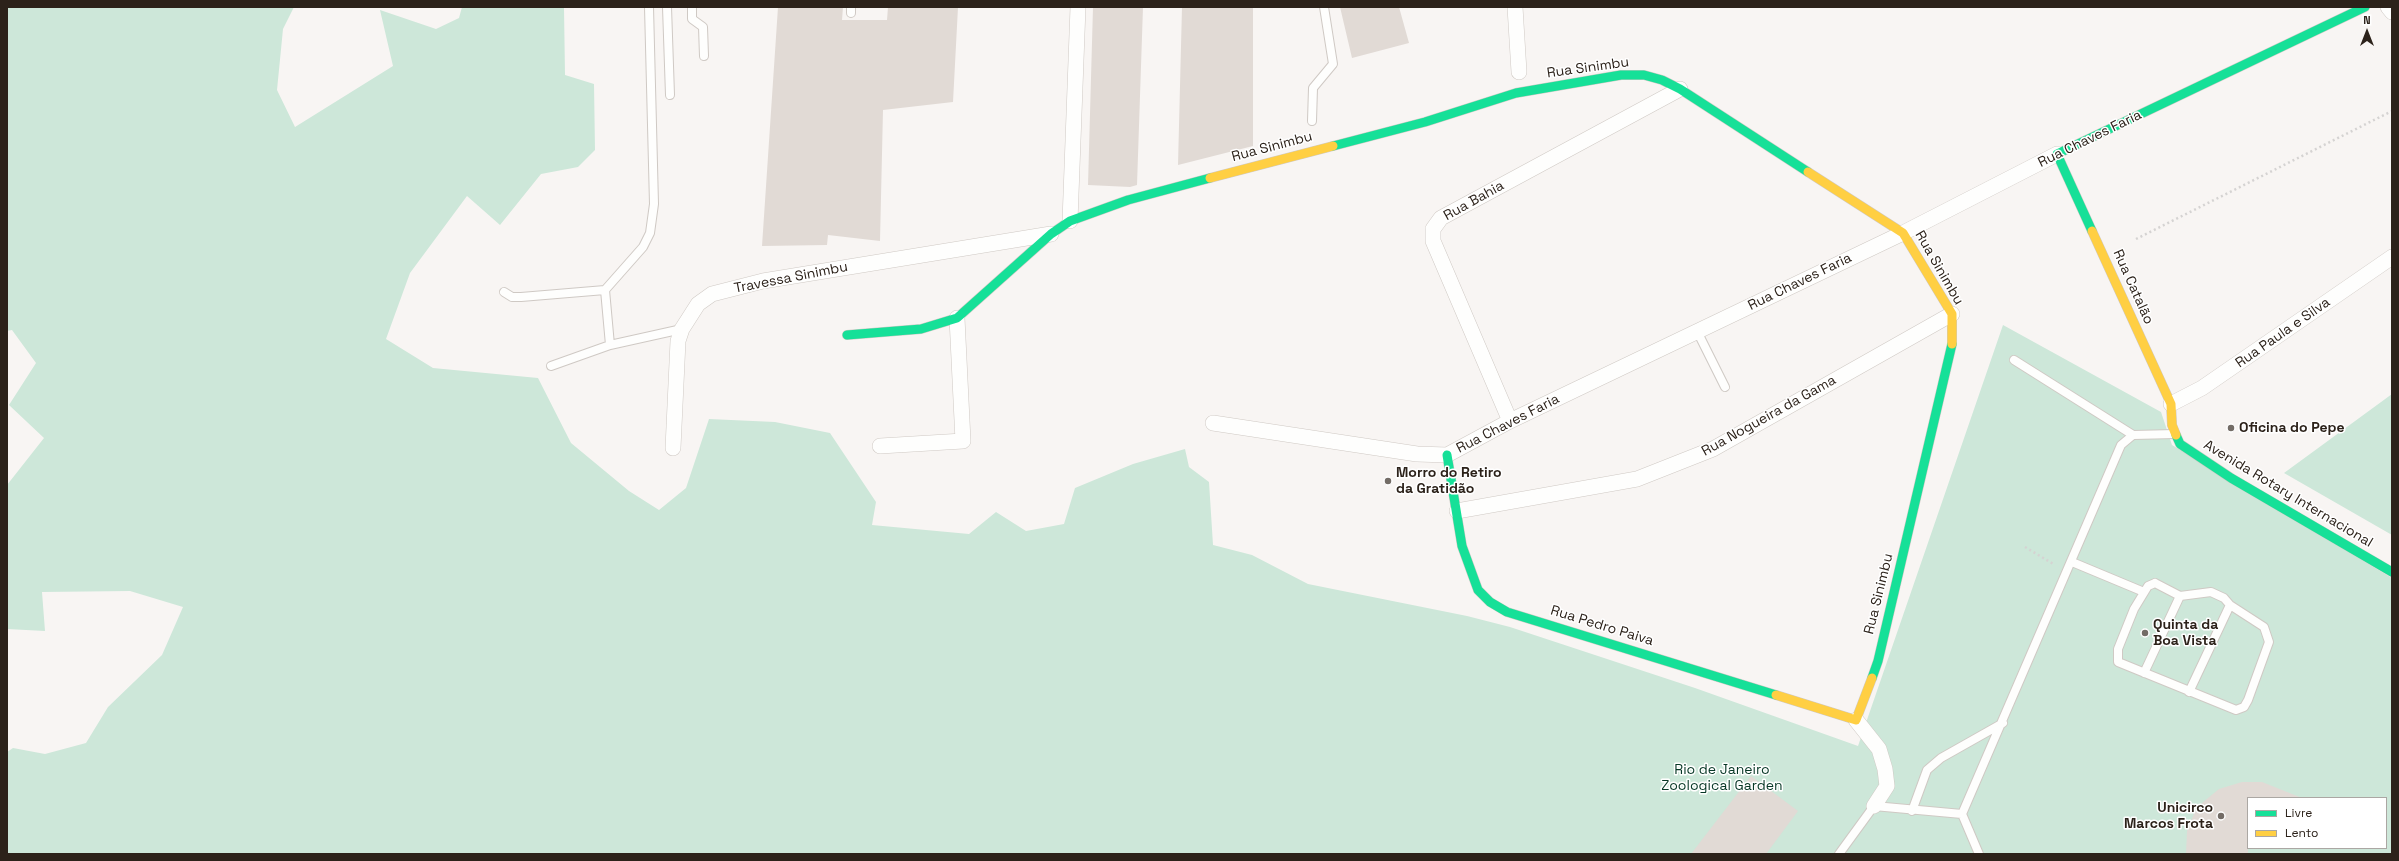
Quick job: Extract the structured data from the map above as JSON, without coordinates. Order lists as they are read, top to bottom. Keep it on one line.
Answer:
{"streets":{"street":["Rua Sinimbu","Rua Chaves Faria","Rua Bahia","Travessa Sinimbu","Rua Catalão","Rua Paula e Silva","Rua Nogueira da Gama","Avenida Rotary Internacional","Rua Pedro Paiva"]},"crossings":[["Rua Sinimbu","Rua Chaves Faria"],["Rua Sinimbu","Rua Bahia"],["Rua Sinimbu","Travessa Sinimbu"],["Rua Sinimbu","Rua Nogueira da Gama"],["Rua Sinimbu","Rua Pedro Paiva"],["Rua Chaves Faria","Rua Bahia"],["Rua Chaves Faria","Rua Catalão"],["Rua Chaves Faria","Rua Pedro Paiva"],["Rua Catalão","Rua Paula e Silva"],["Rua Catalão","Avenida Rotary Internacional"],["Rua Nogueira da Gama","Rua Pedro Paiva"]],"parks":["Rio de Janeiro Zoological Garden"],"places":["Oficina do Pepe","Morro do Retiro da Gratidão","Quinta da Boa Vista","Unicirco Marcos Frota"],"legend":["Livre","Lento"],"north":"top"}
